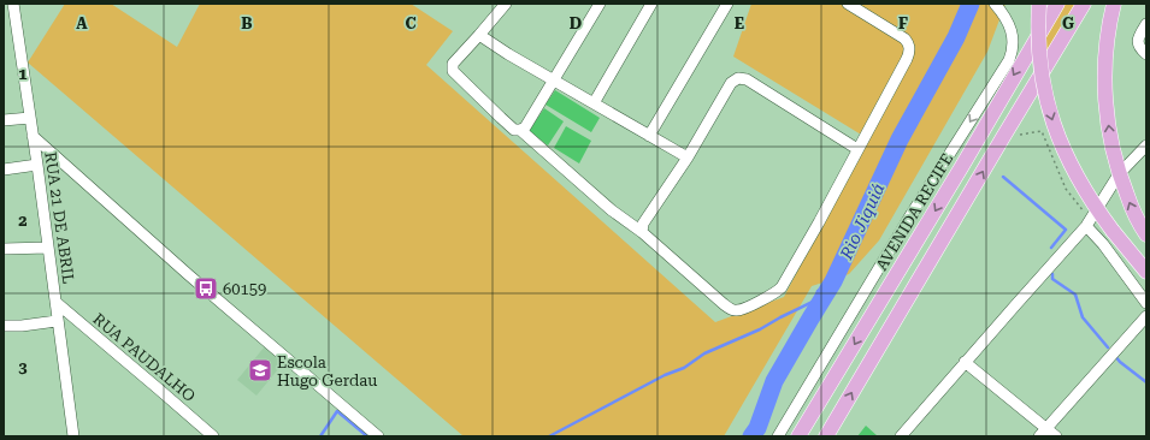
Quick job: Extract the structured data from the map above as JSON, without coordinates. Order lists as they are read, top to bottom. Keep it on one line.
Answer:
{"streets":{"main road":["AVENIDA RECIFE"],"street":["RUA 21 DE ABRIL","RUA PAUDALHO"]},"crossings":[["RUA 21 DE ABRIL","RUA PAUDALHO"]],"water":["Rio Jiquiá"],"places":{"bus stop":["60159"],"school or university":["Escola Hugo Gerdau"]},"grid":{"columns":["A","B","C","D","E","F","G"],"rows":["1","2","3"]}}
